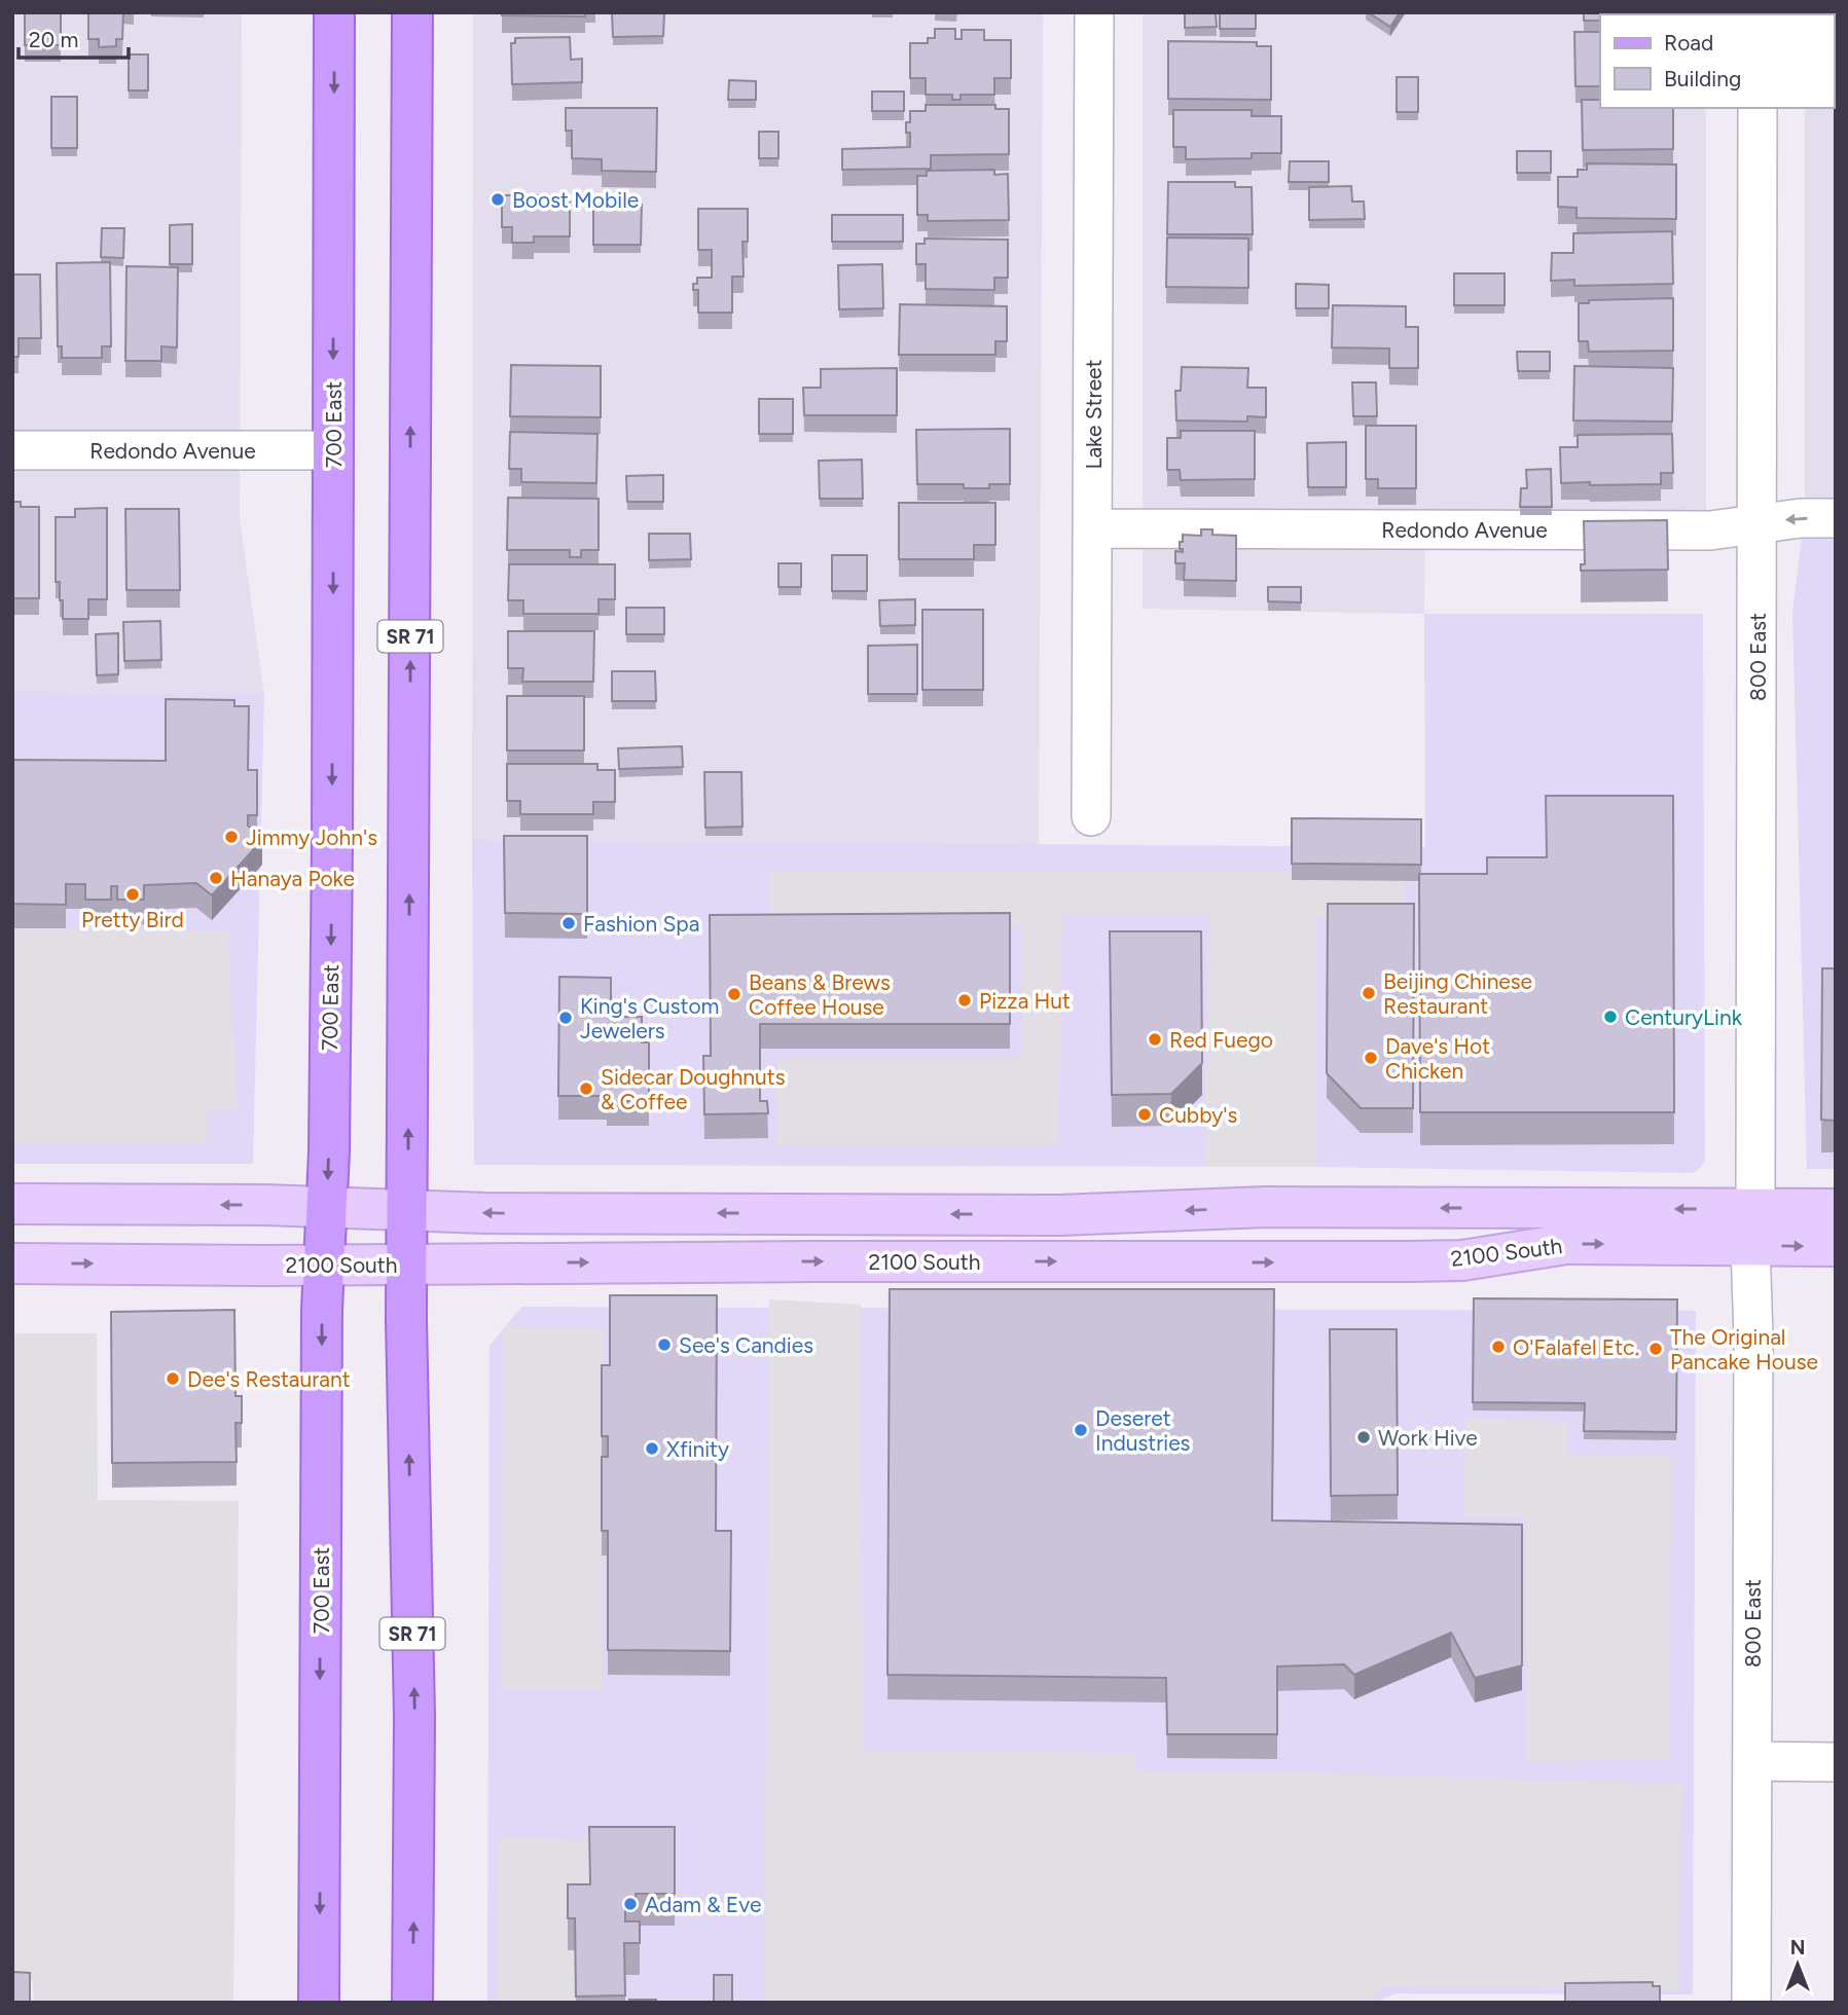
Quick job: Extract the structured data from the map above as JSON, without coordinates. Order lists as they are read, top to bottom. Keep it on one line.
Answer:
{"streets":{"main road":["700 East","SR 71","2100 South"],"street":["Lake Street","Redondo Avenue","800 East"]},"crossings":[["Lake Street","Redondo Avenue"],["700 East","Redondo Avenue"],["700 East","2100 South"],["Redondo Avenue","800 East"],["SR 71","2100 South"],["800 East","2100 South"]],"places":["Boost Mobile","Jimmy John's","Hanaya Poke","Pretty Bird","Fashion Spa","Beijing Chinese Restaurant","Beans & Brews Coffee House","Pizza Hut","CenturyLink","King's Custom Jewelers","Red Fuego","Dave's Hot Chicken","Sidecar Doughnuts & Coffee","Cubby's","See's Candies","O'Falafel Etc.","The Original Pancake House","Dee's Restaurant","Deseret Industries","Work Hive","Xfinity","Adam & Eve"],"legend":["Road","Building"],"scale_bar":"20 m","north":"top"}
